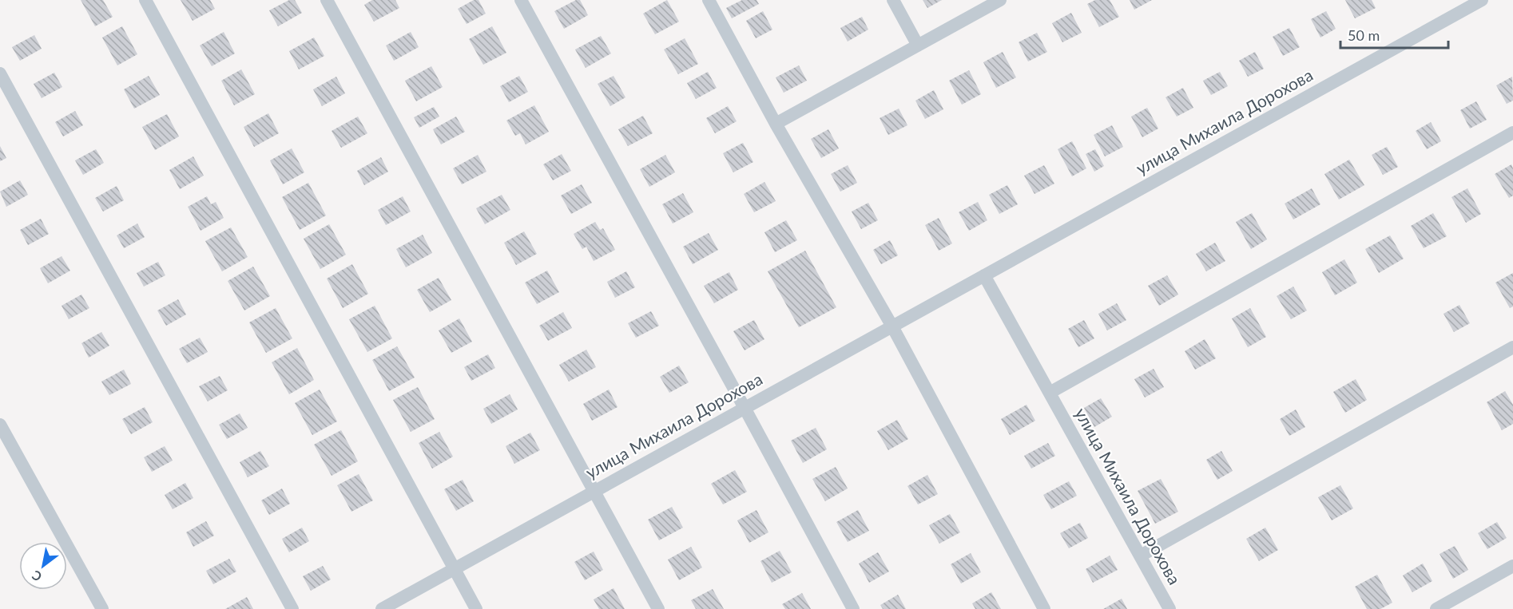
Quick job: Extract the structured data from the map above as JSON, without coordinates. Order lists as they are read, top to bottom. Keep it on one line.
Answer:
{"streets":{"street":["улица Михаила Дорохова"]},"scale_bar":"50 m","north":"bottom left"}
